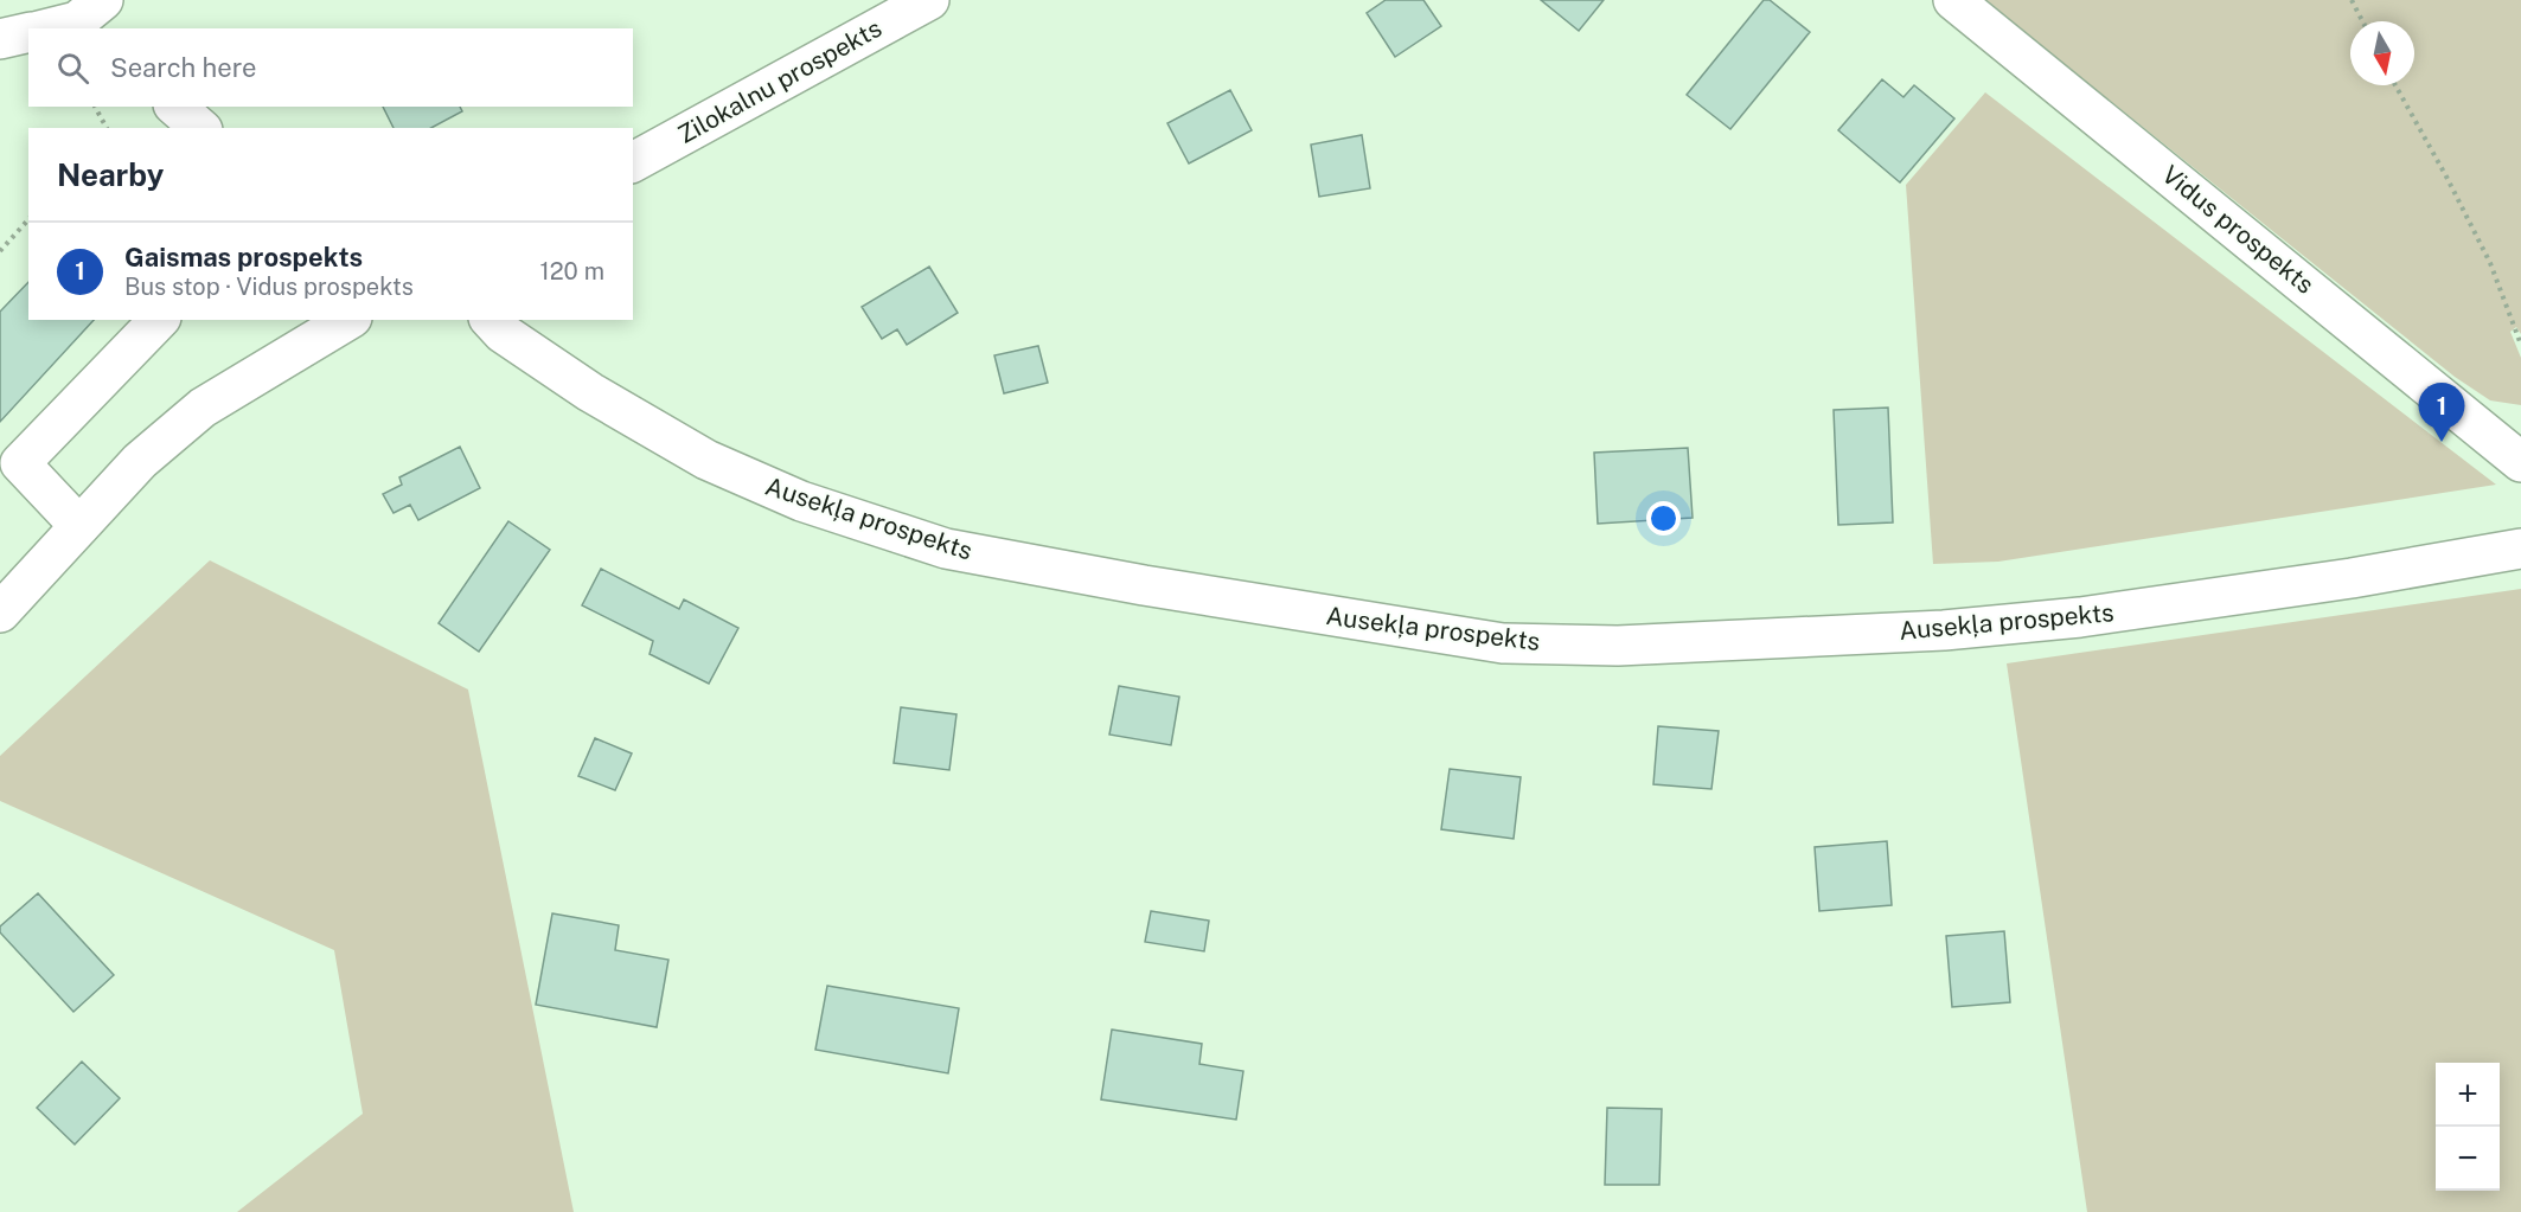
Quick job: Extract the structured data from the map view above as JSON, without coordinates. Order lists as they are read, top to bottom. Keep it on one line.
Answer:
{"streets":{"street":["Zilokalnu prospekts","Vidus prospekts","Ausekļa prospekts"]},"north":"bottom","page":{"search":"Search here","heading":"Nearby","list":[{"mark":"1","name":"Gaismas prospekts","note":"Bus stop · Vidus prospekts","value":"120 m"}],"pins":"1","map_buttons":["+","−"]}}
